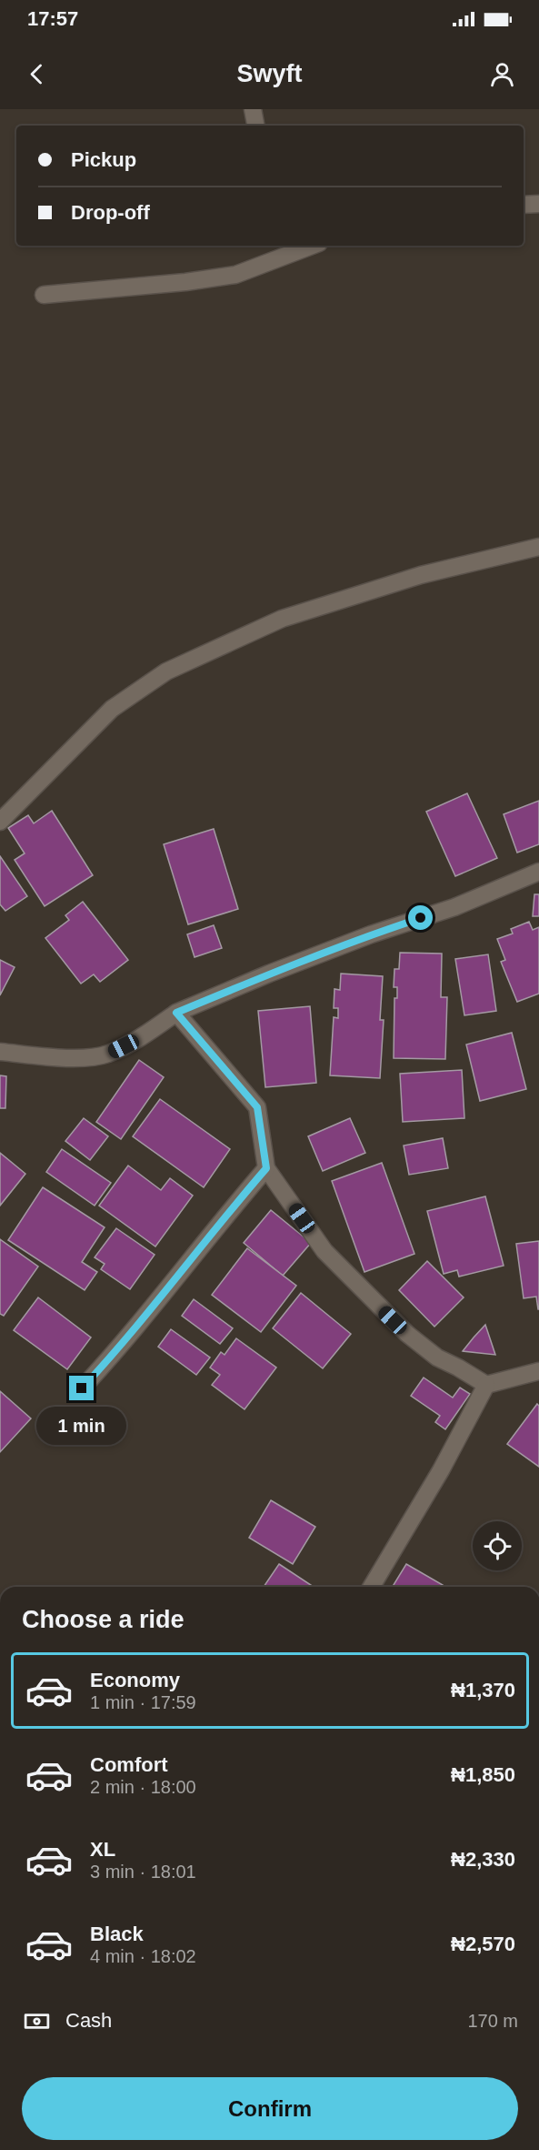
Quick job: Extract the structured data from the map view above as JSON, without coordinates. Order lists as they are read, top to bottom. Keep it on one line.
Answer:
{"page":{"status":"17:57","header":"Swyft","banner":["Pickup","Drop-off"],"bubble":"1 min","heading":"Choose a ride","list":[{"name":"Economy","note":"1 min · 17:59","value":"₦1,370"},{"name":"Comfort","note":"2 min · 18:00","value":"₦1,850"},{"name":"XL","note":"3 min · 18:01","value":"₦2,330"},{"name":"Black","note":"4 min · 18:02","value":"₦2,570"}],"pay":["Cash","170 m"],"buttons":"Confirm"}}
